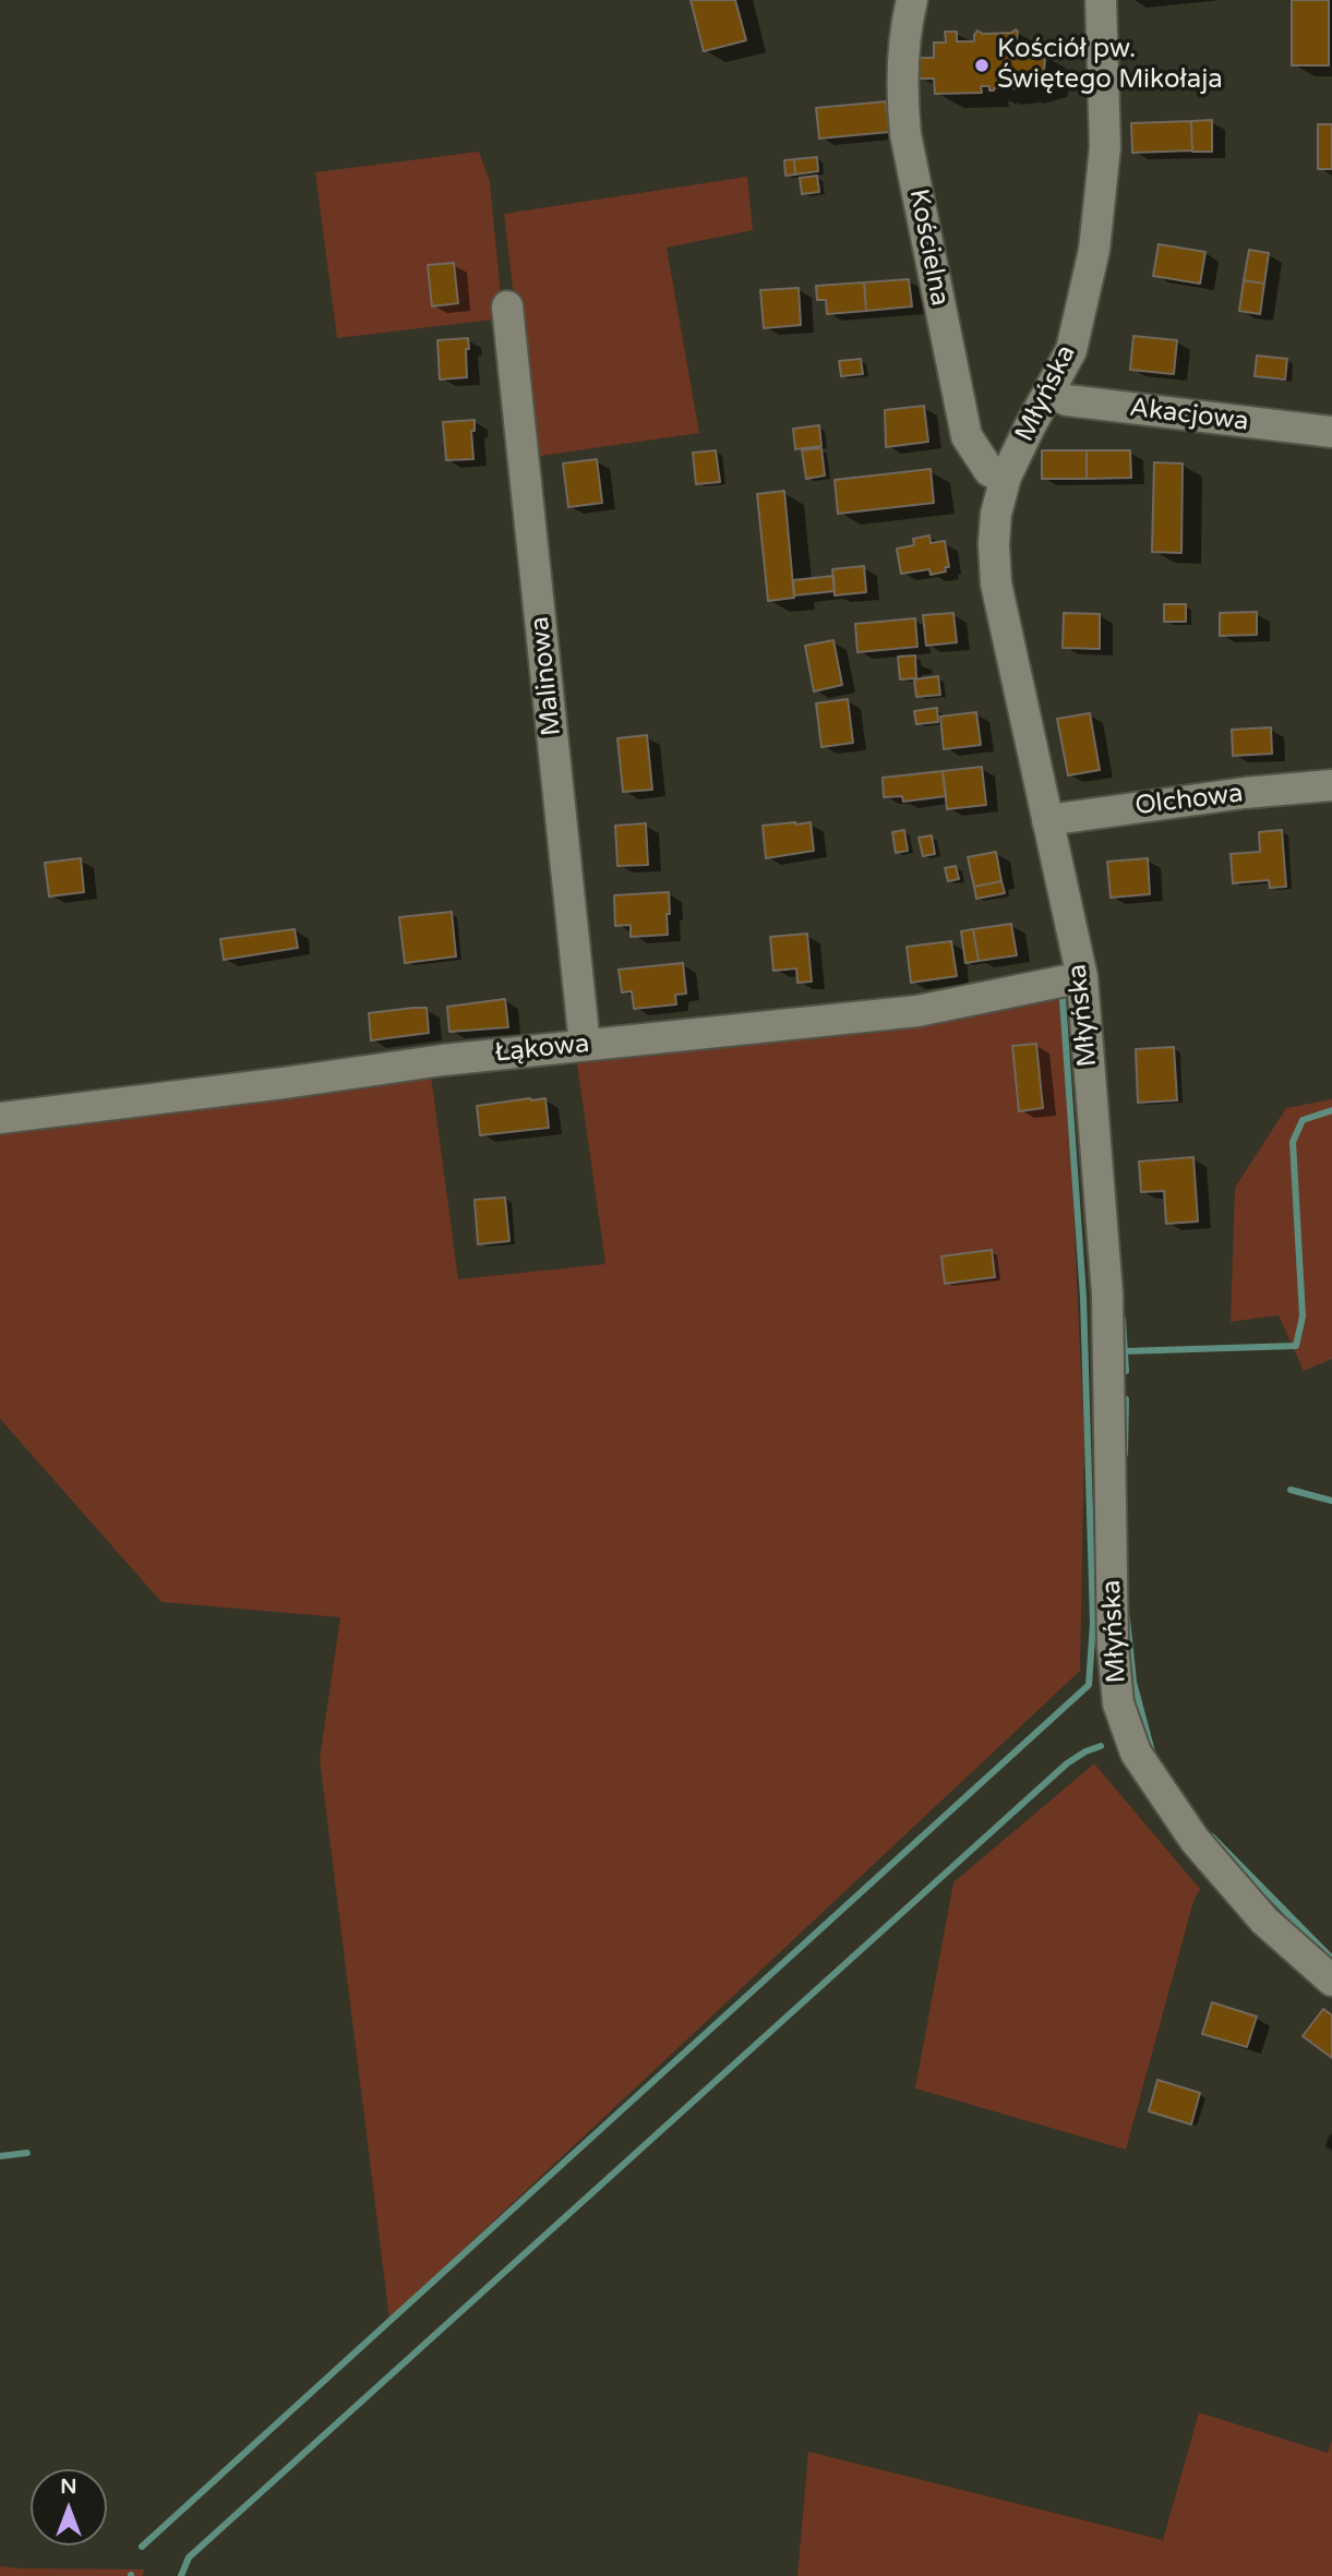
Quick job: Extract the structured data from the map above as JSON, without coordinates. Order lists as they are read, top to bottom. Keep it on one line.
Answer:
{"streets":{"street":["Kościelna","Młyńska","Akacjowa","Malinowa","Olchowa","Łąkowa"]},"crossings":[["Kościelna","Młyńska"],["Młyńska","Akacjowa"],["Młyńska","Olchowa"],["Młyńska","Łąkowa"],["Malinowa","Łąkowa"]],"places":["Kościół pw. Świętego Mikołaja"],"north":"top"}
